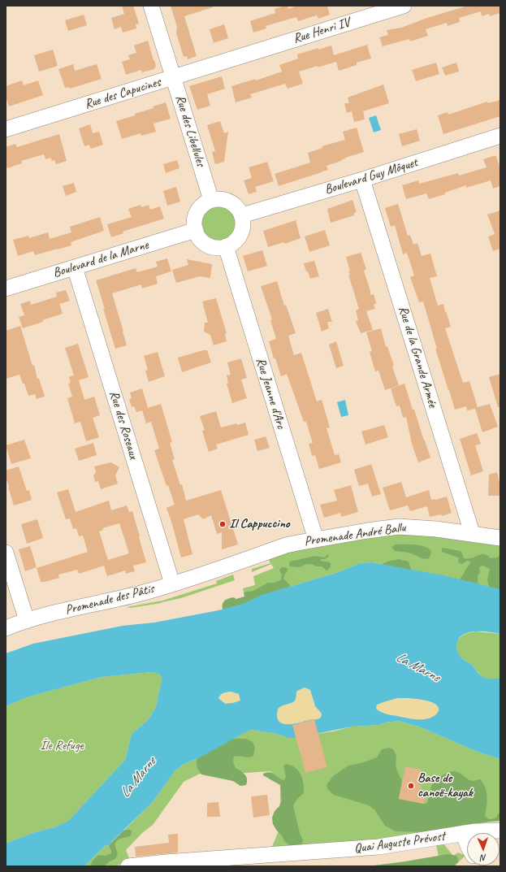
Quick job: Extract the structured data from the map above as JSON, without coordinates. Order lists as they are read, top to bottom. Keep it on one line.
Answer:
{"streets":{"street":["Rue Henri IV","Rue des Capucines","Rue des Libellules","Boulevard Guy Môquet","Boulevard de la Marne","Rue de la Grande Armée","Rue Jeanne d'Arc","Rue des Roseaux","Promenade André Ballu","Promenade des Pâtis","Quai Auguste Prévost"]},"crossings":[["Rue Henri IV","Rue des Capucines"],["Rue des Capucines","Rue des Libellules"],["Rue des Libellules","Boulevard Guy Môquet"],["Rue des Libellules","Boulevard de la Marne"],["Rue des Libellules","Rue Jeanne d'Arc"],["Boulevard Guy Môquet","Boulevard de la Marne"],["Boulevard Guy Môquet","Rue de la Grande Armée"],["Boulevard Guy Môquet","Rue Jeanne d'Arc"],["Boulevard de la Marne","Rue Jeanne d'Arc"],["Boulevard de la Marne","Rue des Roseaux"],["Rue de la Grande Armée","Promenade André Ballu"],["Rue Jeanne d'Arc","Promenade André Ballu"],["Rue des Roseaux","Promenade des Pâtis"],["Promenade André Ballu","Promenade des Pâtis"]],"water":["La Marne"],"parks":["Île Refuge"],"places":["Il Cappuccino","Base de canoë-kayak"],"north":"bottom"}
